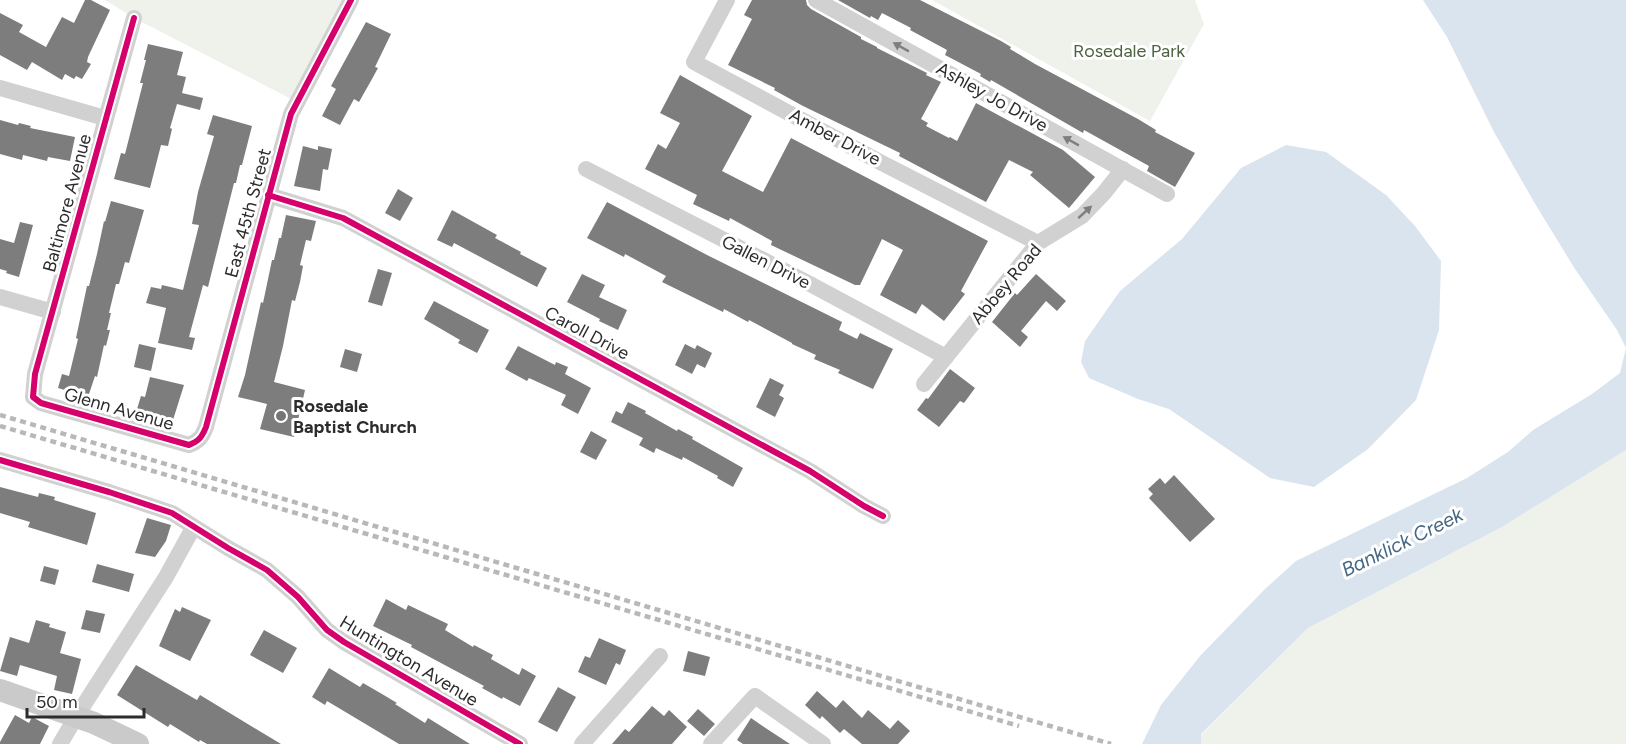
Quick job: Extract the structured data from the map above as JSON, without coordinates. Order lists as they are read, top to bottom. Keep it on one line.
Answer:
{"streets":{"street":["Ashley Jo Drive","Amber Drive","Baltimore Avenue","East 45th Street","Gallen Drive","Abbey Road","Caroll Drive","Glenn Avenue","Huntington Avenue"]},"crossings":[["Ashley Jo Drive","Abbey Road"],["Amber Drive","Abbey Road"],["Baltimore Avenue","Glenn Avenue"],["East 45th Street","Caroll Drive"],["East 45th Street","Glenn Avenue"],["Gallen Drive","Abbey Road"]],"one_way":["Ashley Jo Drive","Abbey Road"],"water":["Banklick Creek"],"parks":["Rosedale Park"],"places":["Rosedale Baptist Church"],"scale_bar":"50 m"}
